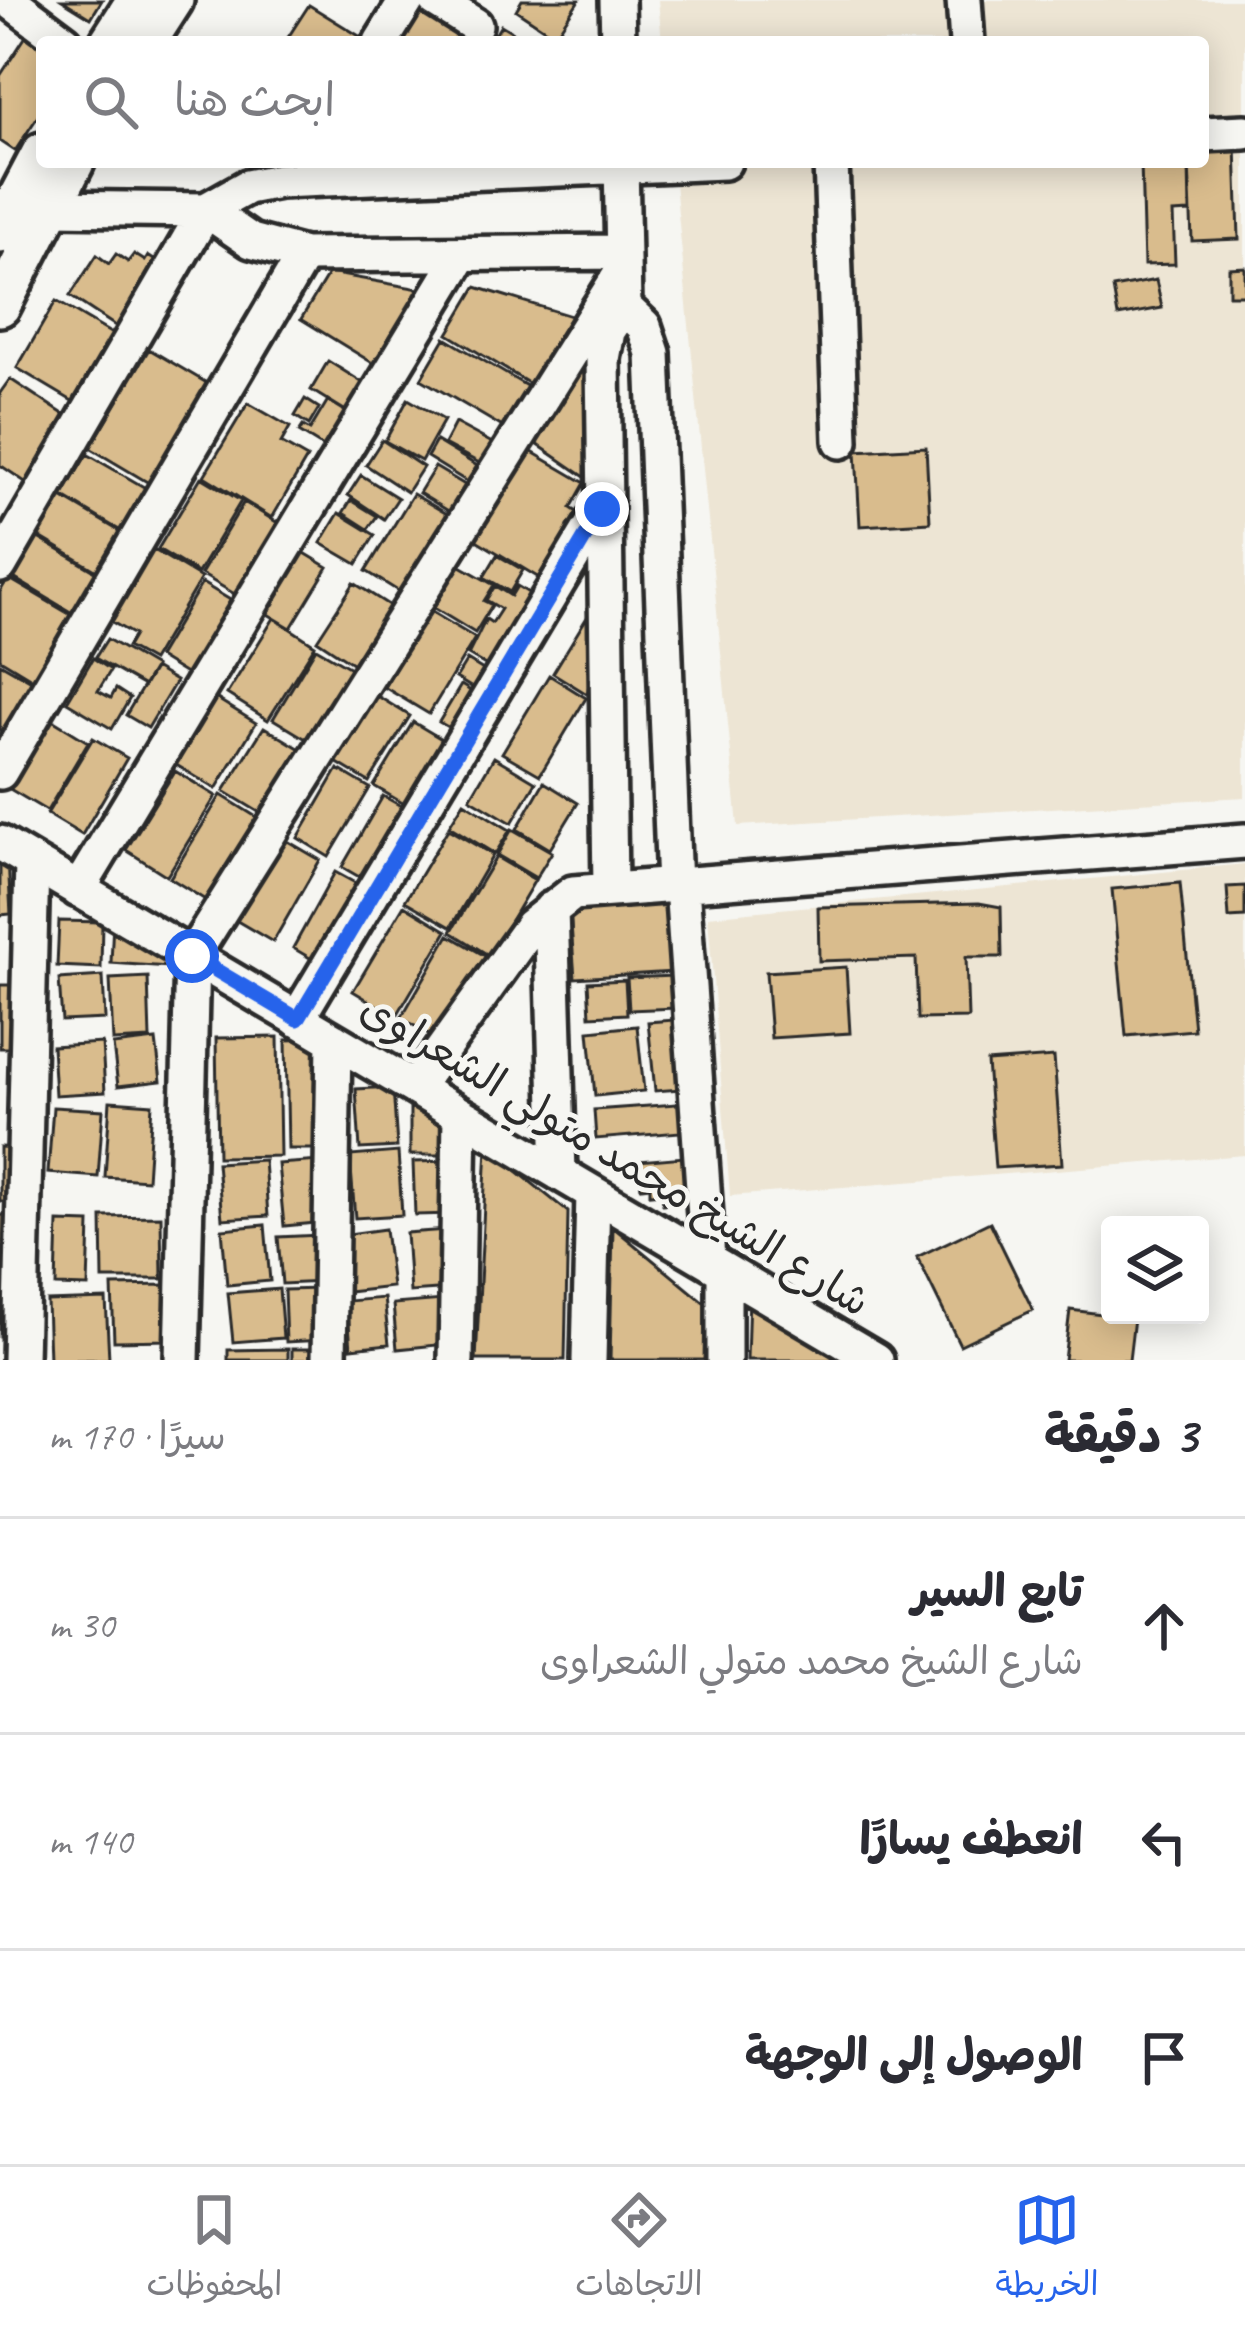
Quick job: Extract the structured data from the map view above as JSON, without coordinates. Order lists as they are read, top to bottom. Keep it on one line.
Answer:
{"streets":{"street":["شارع الشيخ محمد متولي الشعراوى"]},"page":{"search":"ابحث هنا","heading":["3 دقيقة","سيرًا · 170 m"],"list":[["تابع السير","شارع الشيخ محمد متولي الشعراوى","30 m"],["انعطف يسارًا","140 m"],"الوصول إلى الوجهة"],"nav":["الخريطة","الاتجاهات","المحفوظات"]}}
